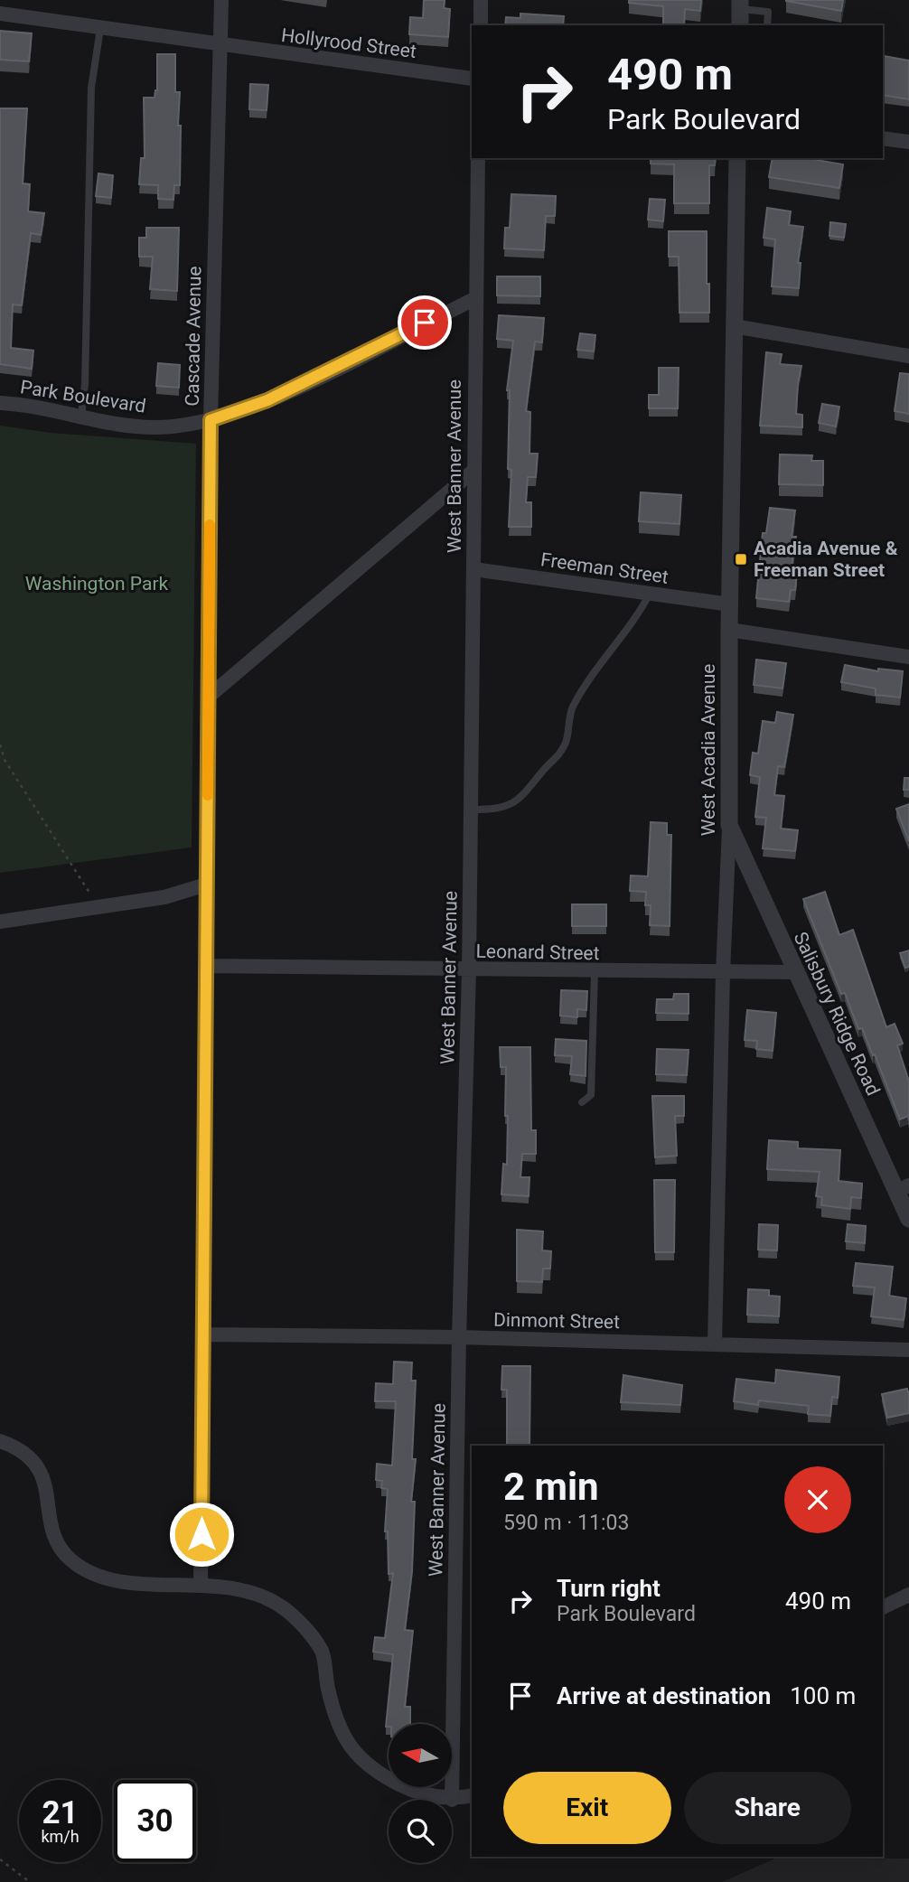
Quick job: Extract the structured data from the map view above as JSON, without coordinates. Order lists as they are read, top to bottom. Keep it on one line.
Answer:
{"streets":{"street":["Hollyrood Street","Cascade Avenue","Park Boulevard","West Banner Avenue","Freeman Street","West Acadia Avenue","Leonard Street","Salisbury Ridge Road","Dinmont Street"]},"crossings":[["Hollyrood Street","Cascade Avenue"],["Cascade Avenue","Park Boulevard"],["Cascade Avenue","Leonard Street"],["Cascade Avenue","Dinmont Street"],["Park Boulevard","West Banner Avenue"],["West Banner Avenue","Freeman Street"],["West Banner Avenue","Leonard Street"],["West Banner Avenue","Dinmont Street"],["Freeman Street","West Acadia Avenue"],["West Acadia Avenue","Leonard Street"],["West Acadia Avenue","Salisbury Ridge Road"],["West Acadia Avenue","Dinmont Street"],["Leonard Street","Salisbury Ridge Road"]],"parks":["Washington Park"],"places":{"transit":["Acadia Avenue & Freeman Street"]},"north":"left","page":{"turn":["490 m","Park Boulevard"],"heading":["2 min","590 m · 11:03"],"list":[{"name":"Turn right","note":"Park Boulevard","value":"490 m"},{"name":"Arrive at destination","value":"100 m"}],"buttons":["Exit","Share"],"speed":"21 km/h","limit":"30"}}
